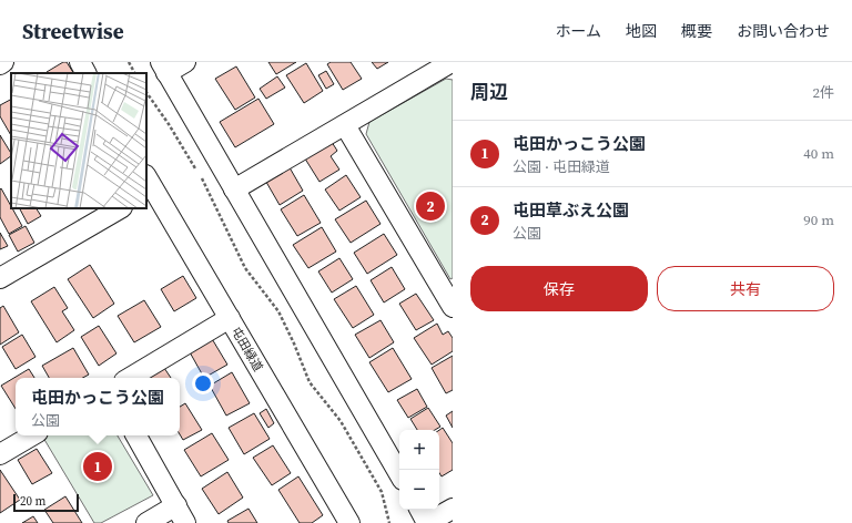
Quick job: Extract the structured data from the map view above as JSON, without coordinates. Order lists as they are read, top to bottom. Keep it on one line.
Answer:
{"streets":{"street":["屯田緑道"]},"scale_bar":"20 m","page":{"header":"Streetwise","nav":["ホーム","地図","概要","お問い合わせ"],"heading":["周辺","2件"],"list":[{"mark":"1","name":"屯田かっこう公園","note":"公園 · 屯田緑道","value":"40 m"},{"mark":"2","name":"屯田草ぶえ公園","note":"公園","value":"90 m"}],"pins":["2","1"],"buttons":["保存","共有"],"popup":["屯田かっこう公園","公園"],"map_buttons":["+","−"],"scale":"20 m"}}
